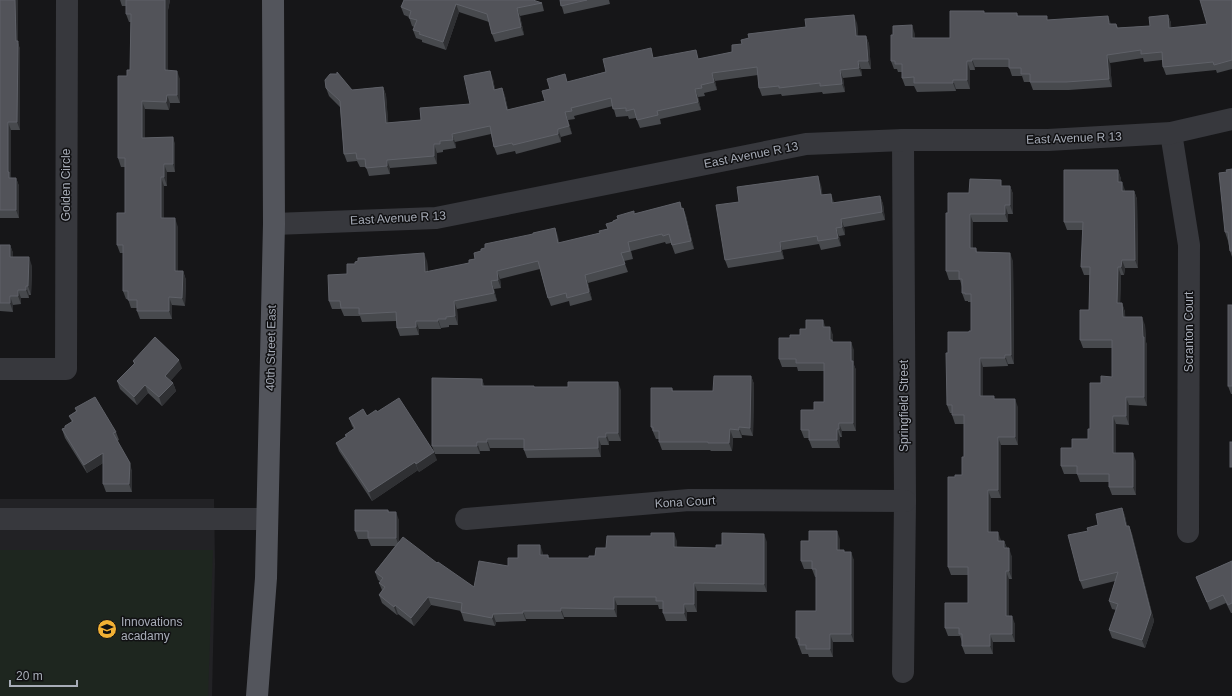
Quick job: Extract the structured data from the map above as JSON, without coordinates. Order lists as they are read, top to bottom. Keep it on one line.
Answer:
{"streets":{"main road":["40th Street East"],"street":["East Avenue R 13","Golden Circle","Scranton Court","Springfield Street","Kona Court"]},"crossings":[["East Avenue R 13","Scranton Court"],["East Avenue R 13","40th Street East"],["East Avenue R 13","Springfield Street"],["Springfield Street","Kona Court"]],"places":{"school or university":["Innovations acadamy"]},"scale_bar":"20 m"}
